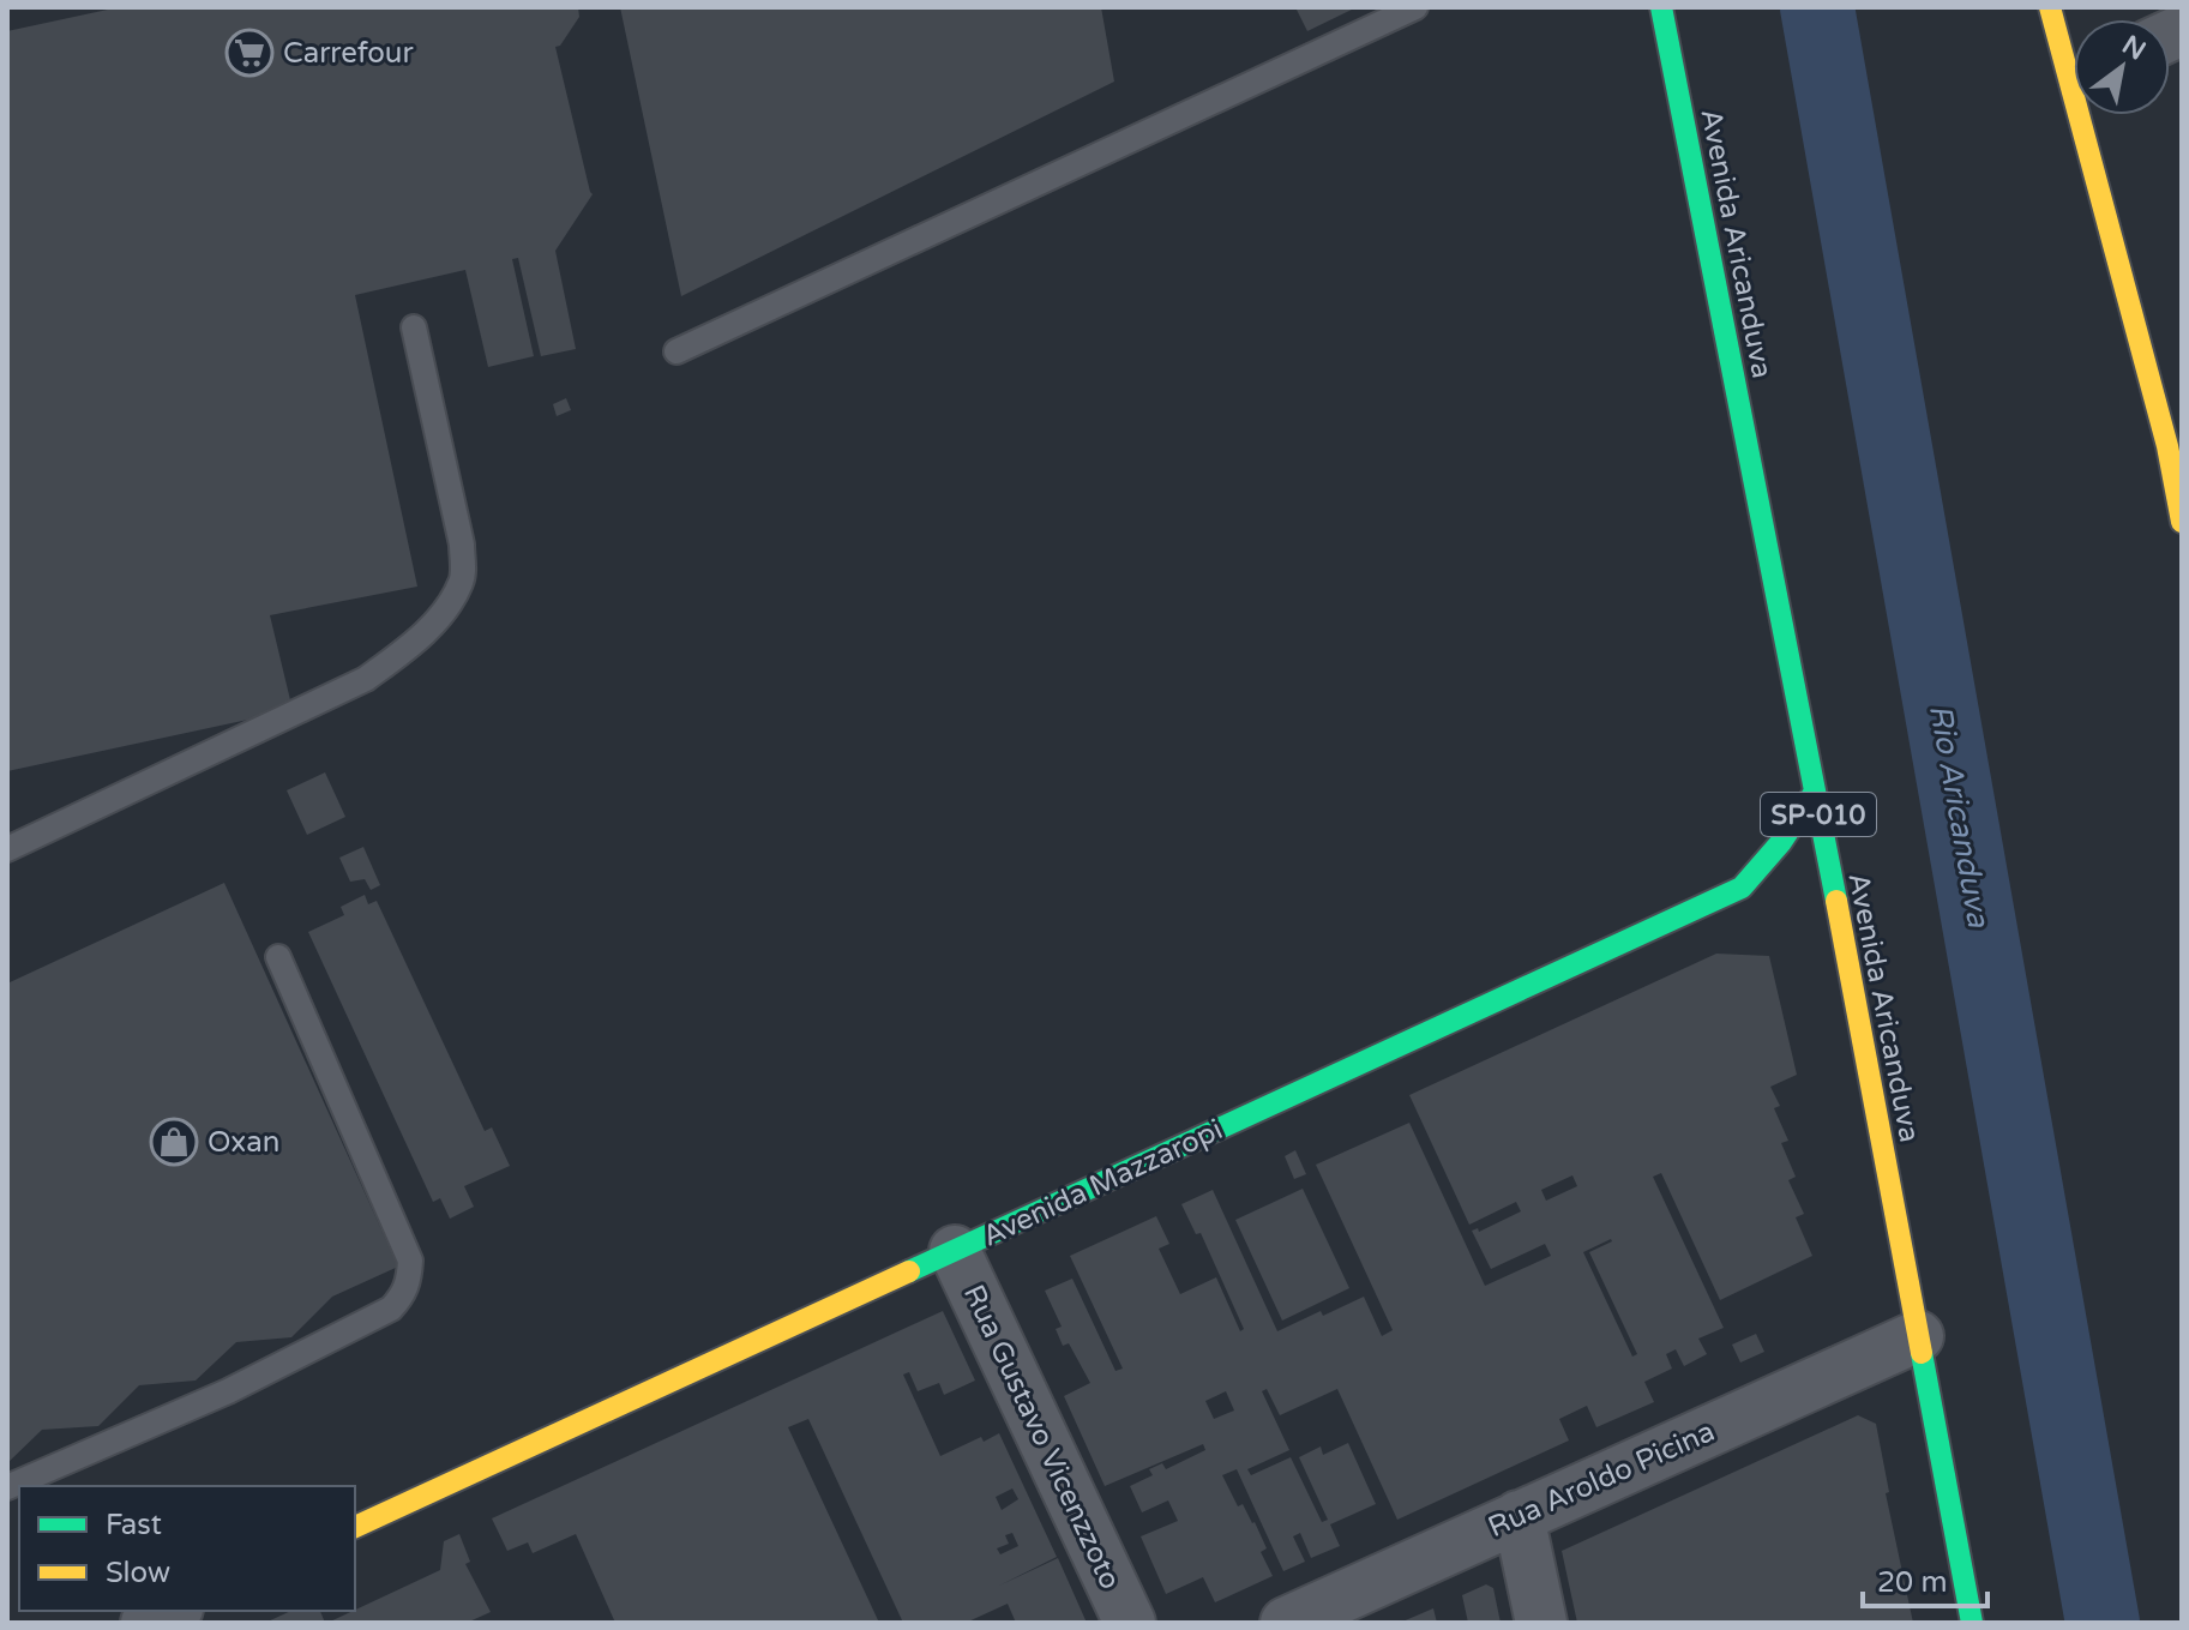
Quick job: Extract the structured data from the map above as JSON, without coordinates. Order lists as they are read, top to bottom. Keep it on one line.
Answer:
{"streets":{"main road":["Avenida Aricanduva","SP-010","Avenida Mazzaropi"],"street":["Rua Gustavo Vicenzzoto","Rua Aroldo Picina"]},"crossings":[["Avenida Aricanduva","Avenida Mazzaropi"],["Avenida Aricanduva","Rua Aroldo Picina"],["Avenida Mazzaropi","Rua Gustavo Vicenzzoto"]],"water":["Rio Aricanduva"],"places":{"supermarket":["Carrefour"],"shop":["Oxan"]},"legend":["Fast","Slow"],"scale_bar":"20 m","north":"top right"}
